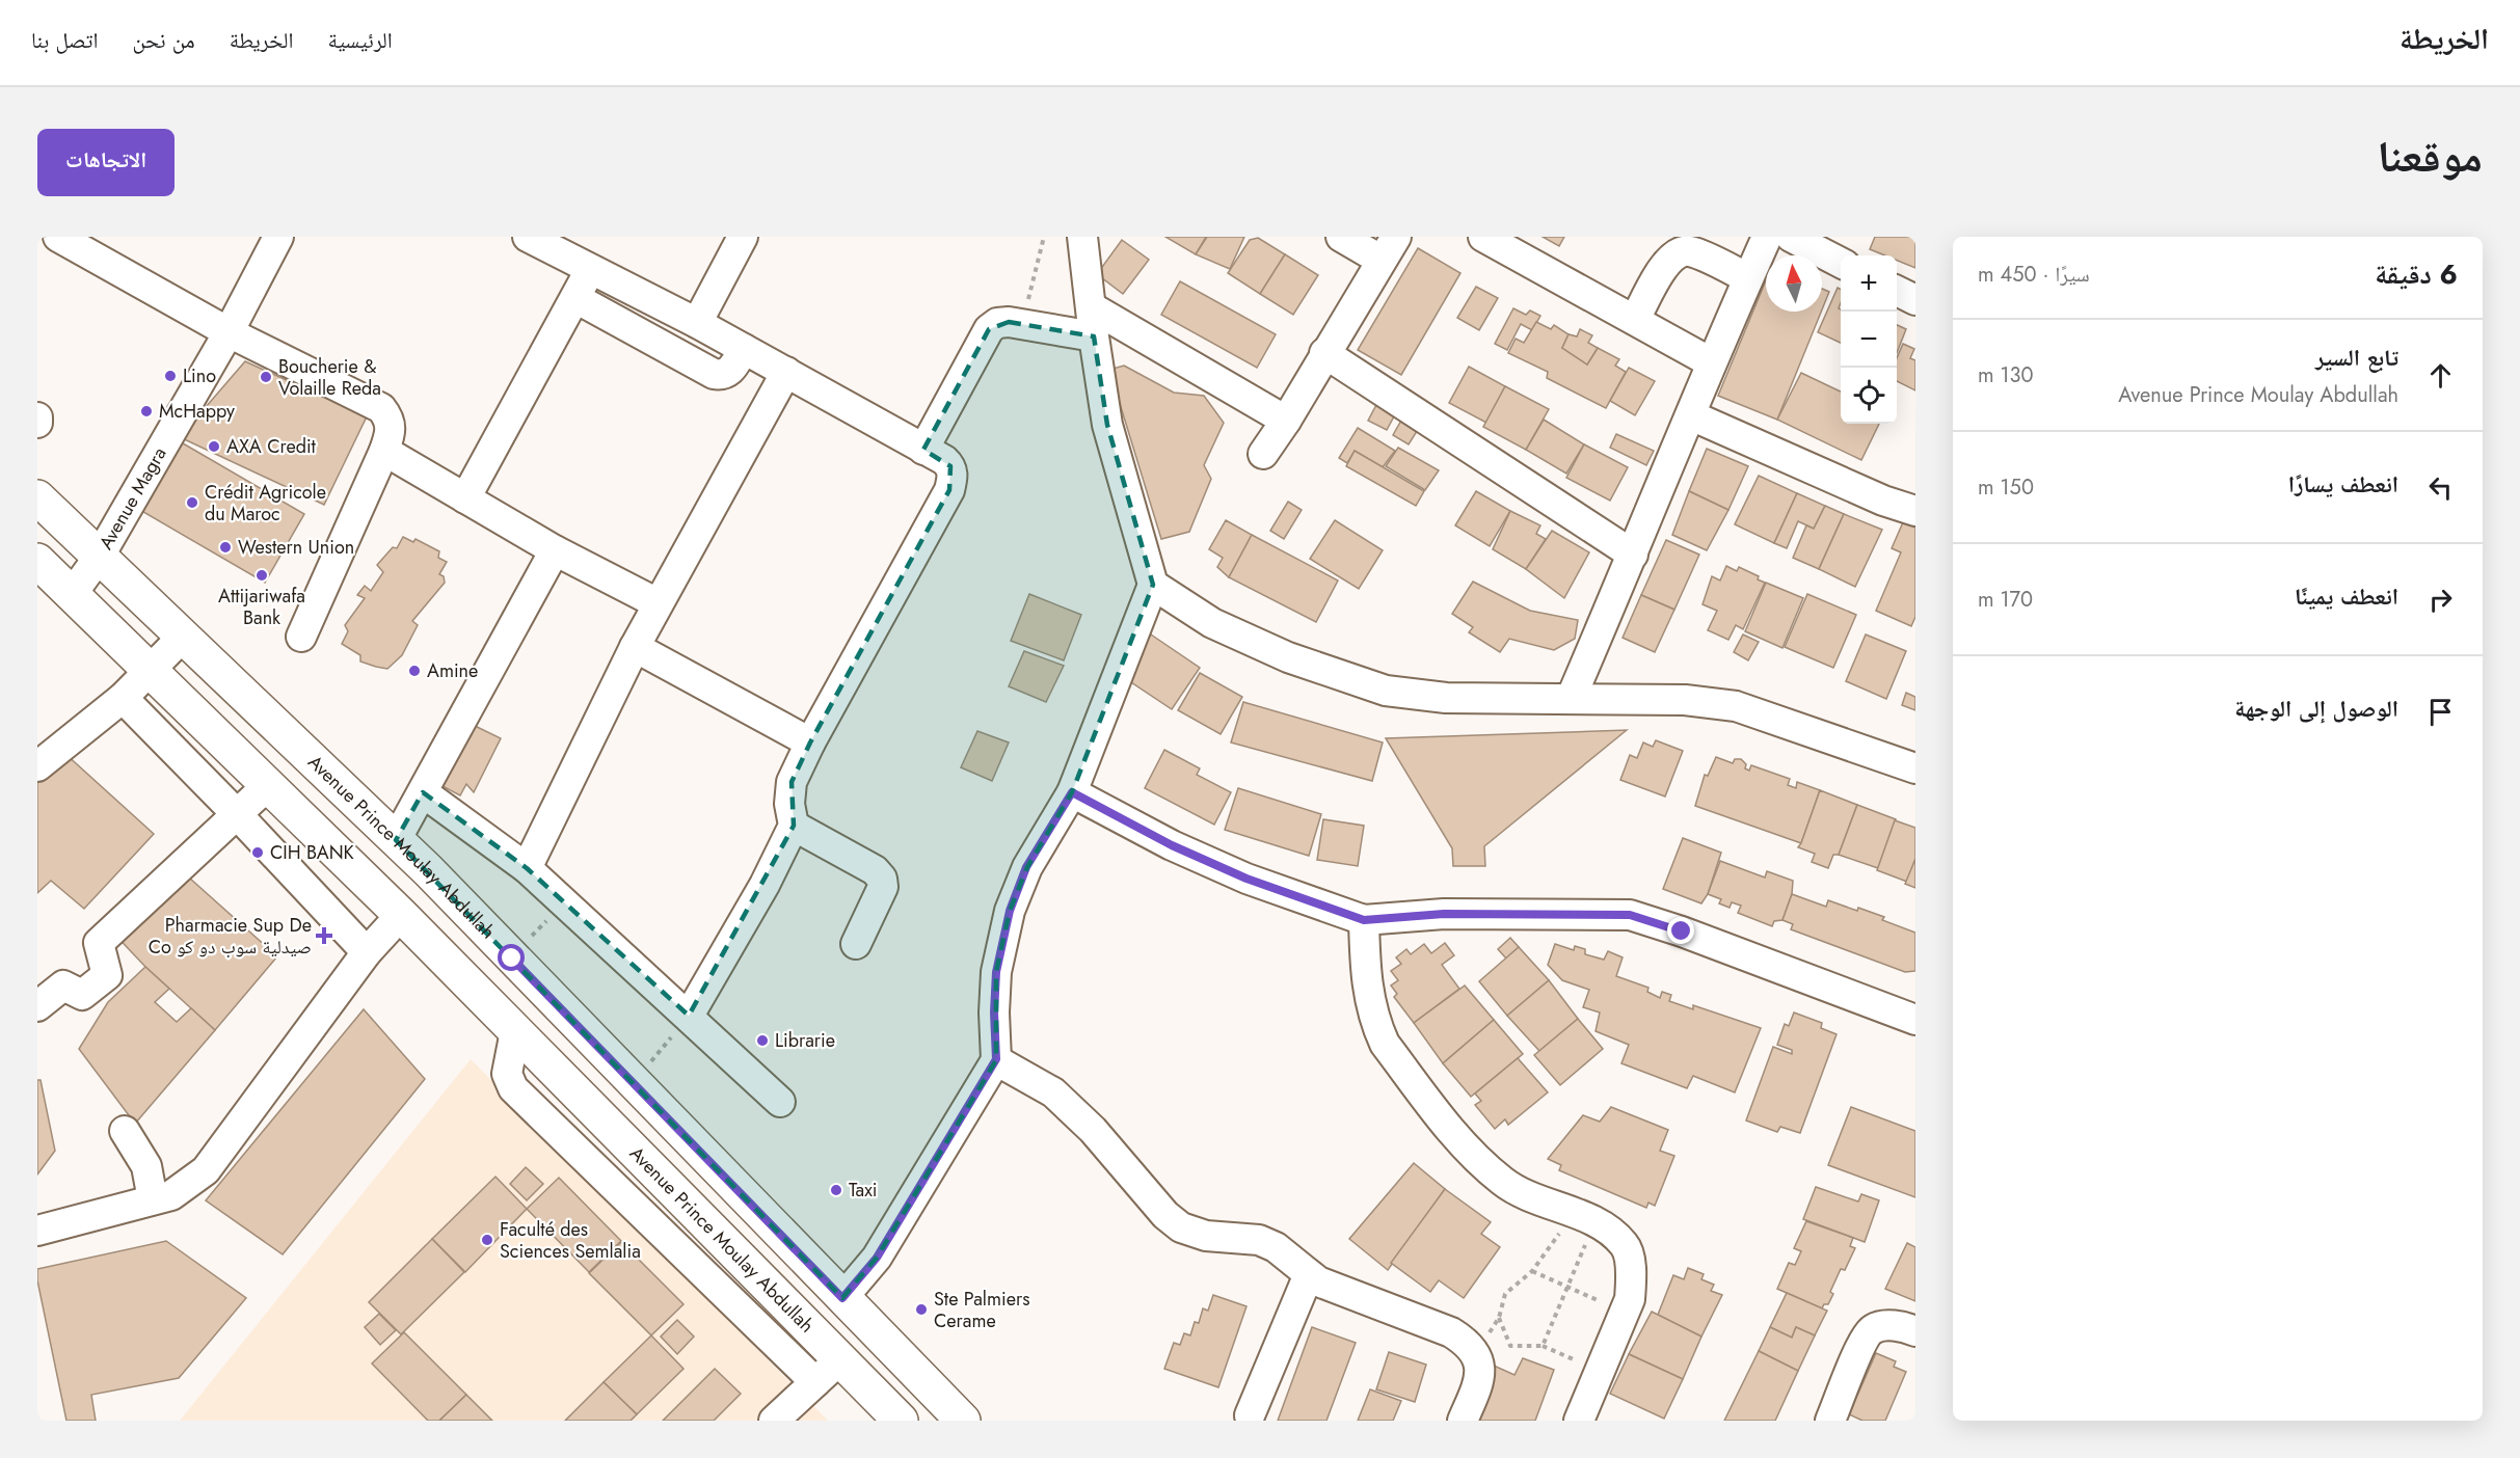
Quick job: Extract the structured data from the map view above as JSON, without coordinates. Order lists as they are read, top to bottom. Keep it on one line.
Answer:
{"streets":{"main road":["Avenue Prince Moulay Abdullah"],"street":["Avenue Magra"]},"crossings":[["Avenue Magra","Avenue Prince Moulay Abdullah"]],"places":{"other":["Lino","Boucherie & Volaille Reda","McHappy","AXA Credit","Crédit Agricole du Maroc","Western Union","Attijariwafa Bank","Amine","CIH BANK","Librarie","Taxi","Faculté des Sciences Semlalia","Ste Palmiers Cerame"],"health":["Pharmacie Sup De Co صيدلية سوب دو كو"]},"north":"top","page":{"header":"الخريطة","nav":["الرئيسية","الخريطة","من نحن","اتصل بنا"],"title":"موقعنا","buttons":"الاتجاهات","heading":["6 دقيقة","سيرًا · 450 m"],"map_buttons":["+","−"],"list":[["تابع السير","Avenue Prince Moulay Abdullah","130 m"],["انعطف يسارًا","150 m"],["انعطف يمينًا","170 m"],"الوصول إلى الوجهة"]}}
